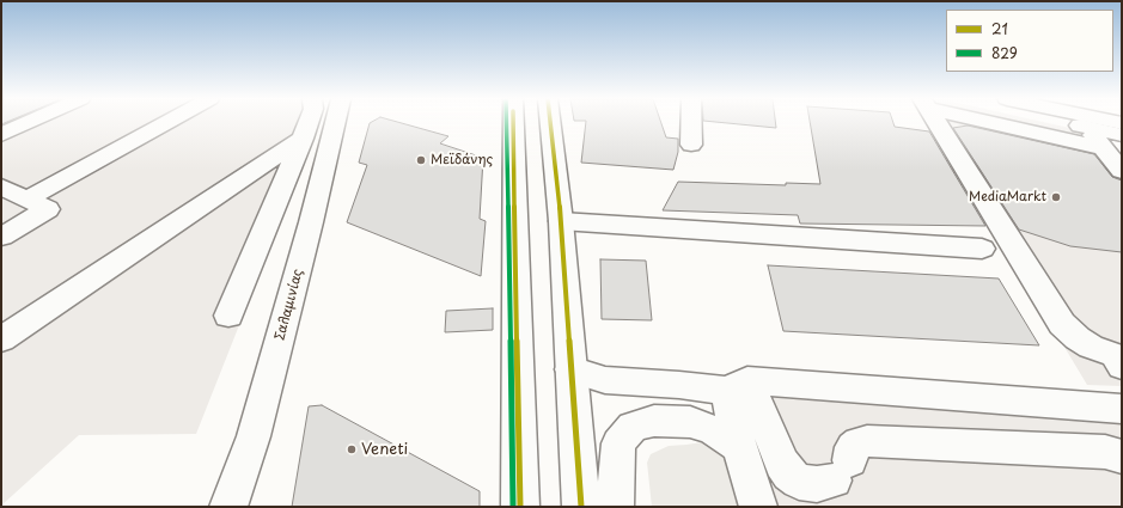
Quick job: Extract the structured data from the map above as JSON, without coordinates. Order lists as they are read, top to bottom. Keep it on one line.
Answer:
{"streets":{"main road":["Σαλαμινίας"]},"places":["Μεϊδάνης","MediaMarkt","Veneti"],"lines":["transit line 21","transit line 829"],"legend":["21","829"]}
